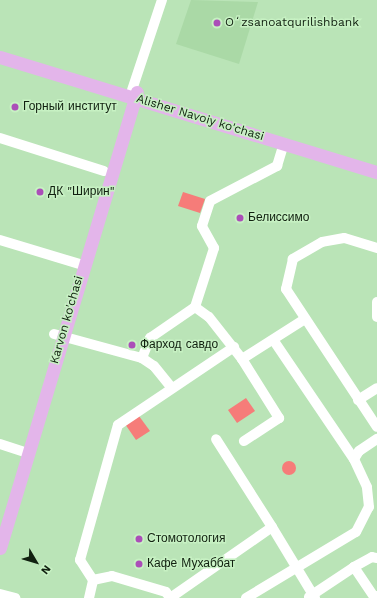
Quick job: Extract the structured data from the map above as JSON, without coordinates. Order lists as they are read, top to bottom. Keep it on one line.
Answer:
{"streets":{"main road":["Alisher Navoiy ko'chasi","Karvon ko'chasi"]},"crossings":[["Alisher Navoiy ko'chasi","Karvon ko'chasi"]],"places":["Oʻzsanoatqurilishbank","Горный институт","ДК \"Ширин\"","Белиссимо","Фарход савдо","Стомотология","Кафе Мухаббат"],"north":"bottom right"}
